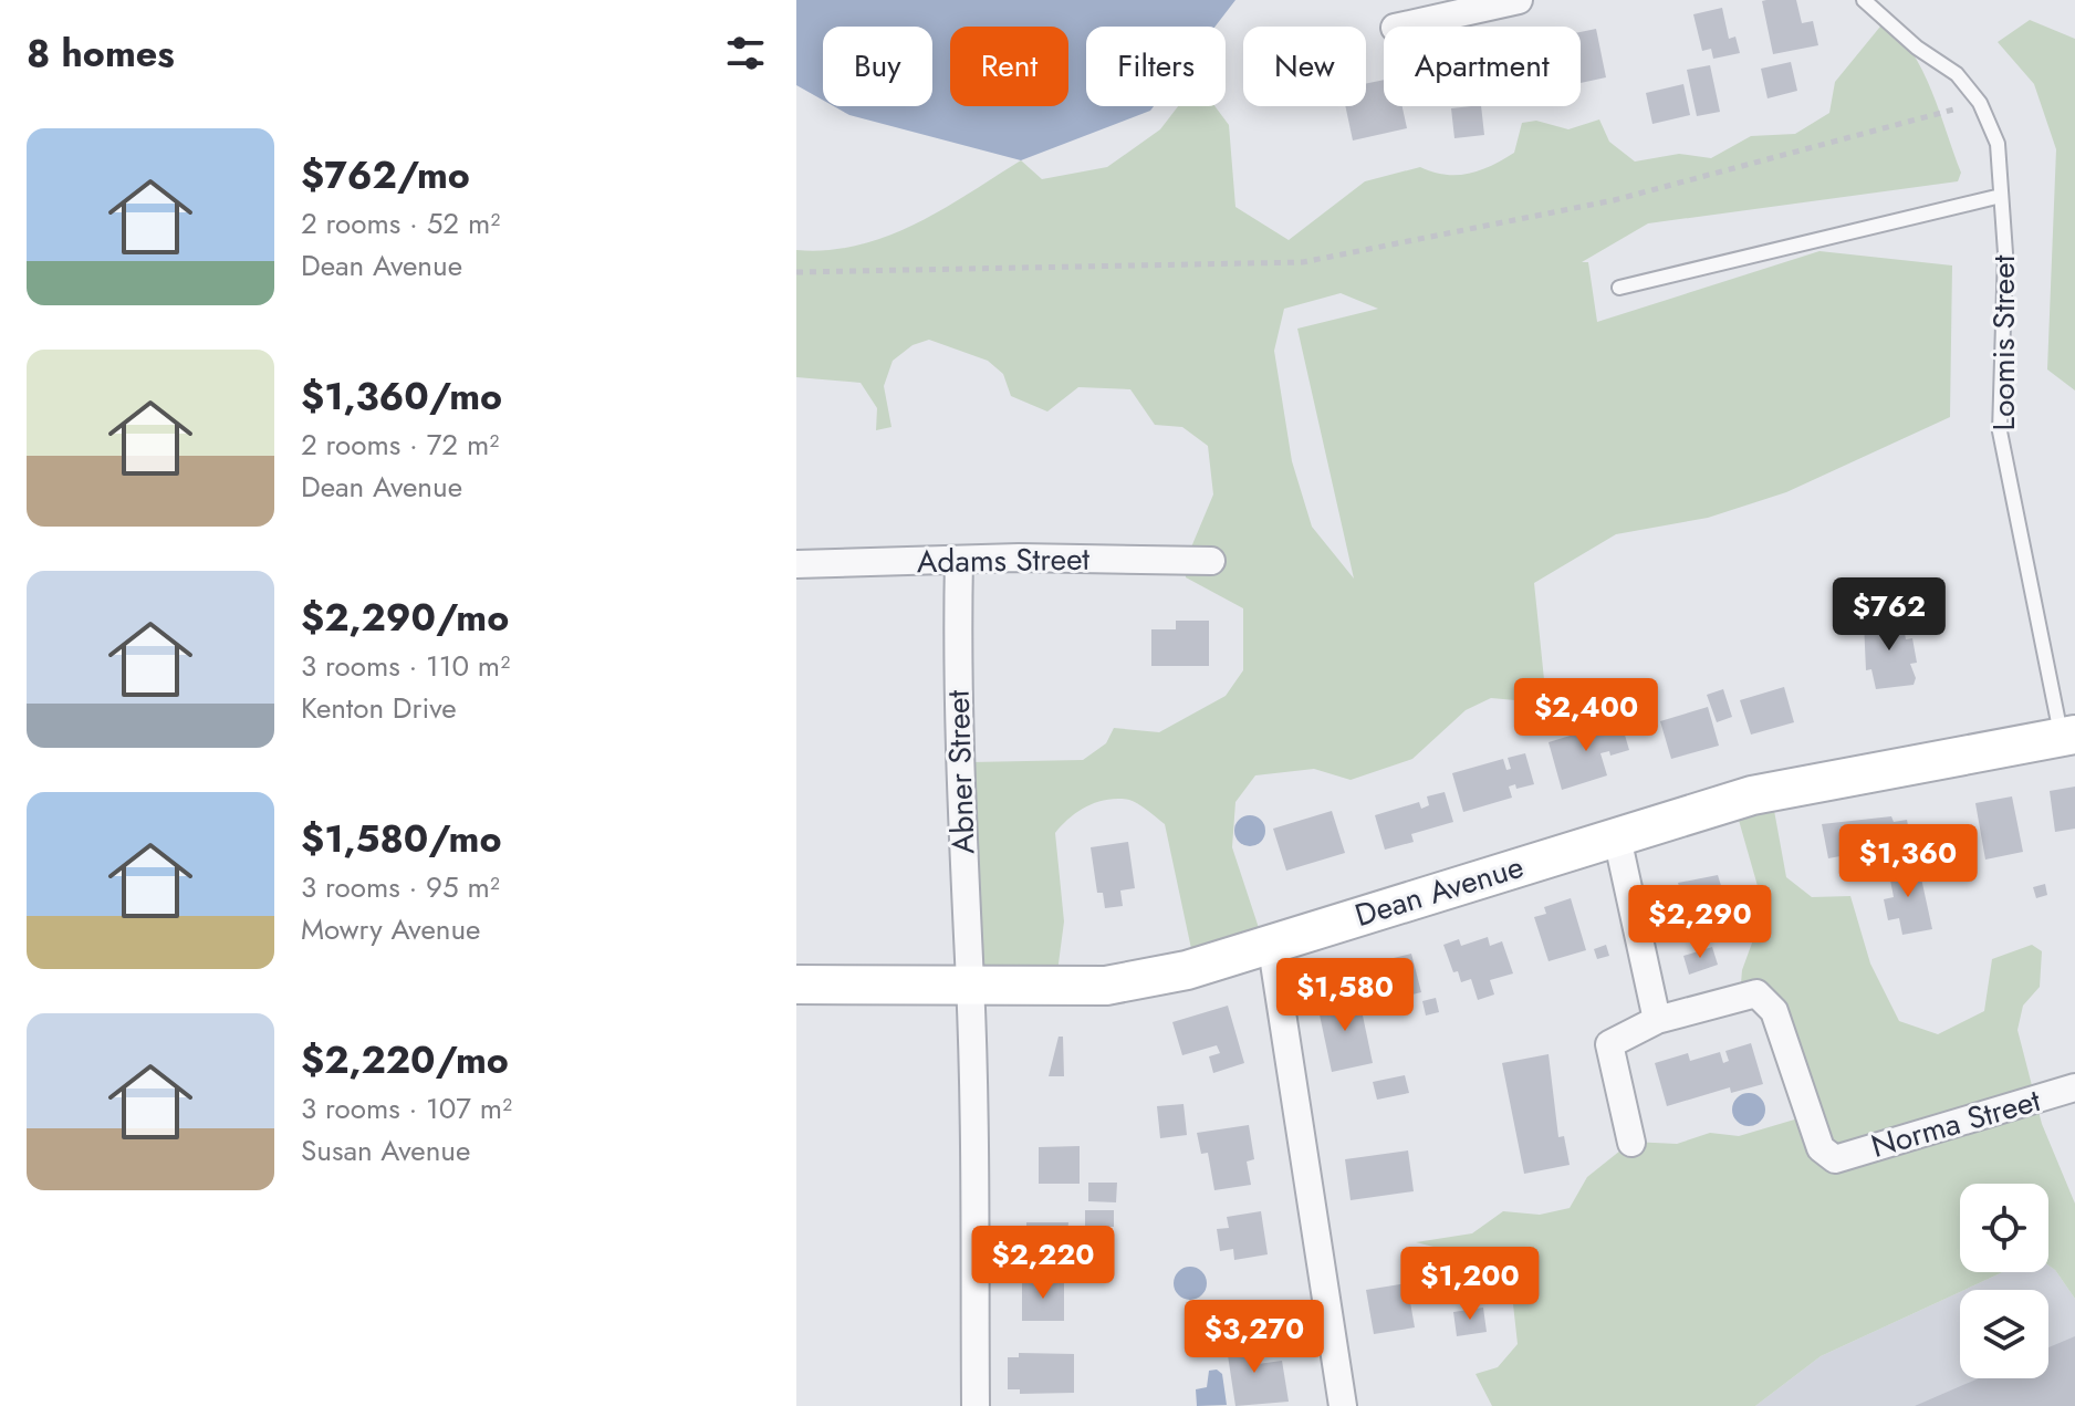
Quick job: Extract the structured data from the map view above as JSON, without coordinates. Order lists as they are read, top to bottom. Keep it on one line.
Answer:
{"streets":{"street":["Adams Street","Abner Street","Dean Avenue","Norma Street"],"lane":["Loomis Street"]},"crossings":[["Loomis Street","Dean Avenue"],["Adams Street","Abner Street"],["Abner Street","Dean Avenue"]],"page":{"heading":"8 homes","chip":["Buy","Rent","Filters","New","Apartment"],"list":[{"name":"$762/mo","note":"2 rooms · 52 m² · Dean Avenue"},{"name":"$1,360/mo","note":"2 rooms · 72 m² · Dean Avenue"},{"name":"$2,290/mo","note":"3 rooms · 110 m² · Kenton Drive"},{"name":"$1,580/mo","note":"3 rooms · 95 m² · Mowry Avenue"},{"name":"$2,220/mo","note":"3 rooms · 107 m² · Susan Avenue"}],"price":["$762","$2,400","$1,360","$2,290","$1,580","$2,220","$1,200","$3,270"]}}
